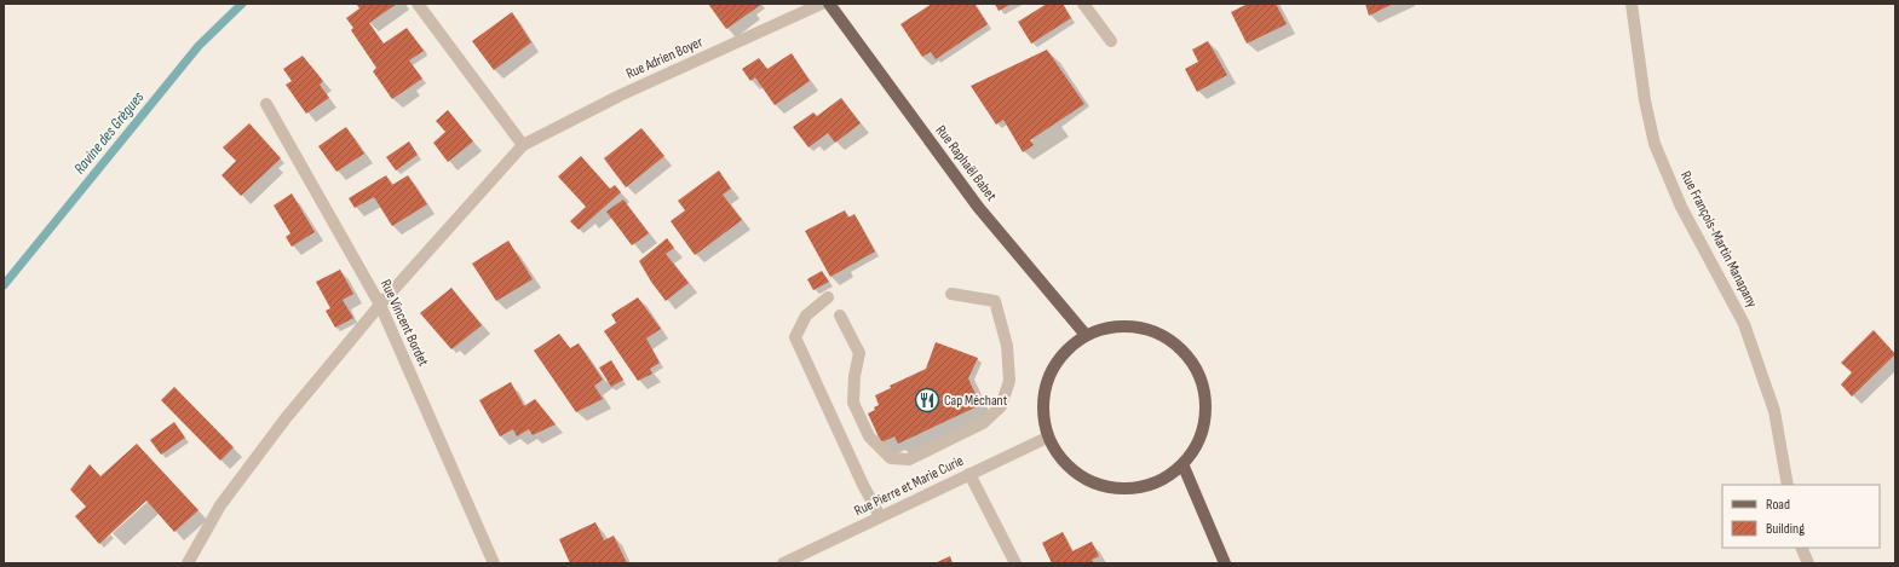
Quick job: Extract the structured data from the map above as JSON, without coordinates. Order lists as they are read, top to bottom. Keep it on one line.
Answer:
{"streets":{"main road":["Rue Raphaël Babet"],"street":["Rue Adrien Boyer","Rue François-Martin Manapany","Rue Vincent Bordet","Rue Pierre et Marie Curie"]},"crossings":[["Rue Adrien Boyer","Rue Vincent Bordet"],["Rue Raphaël Babet","Rue Pierre et Marie Curie"]],"water":["Ravine des Grègues"],"places":{"restaurant":["Cap Méchant"]},"legend":["Road","Building"]}
